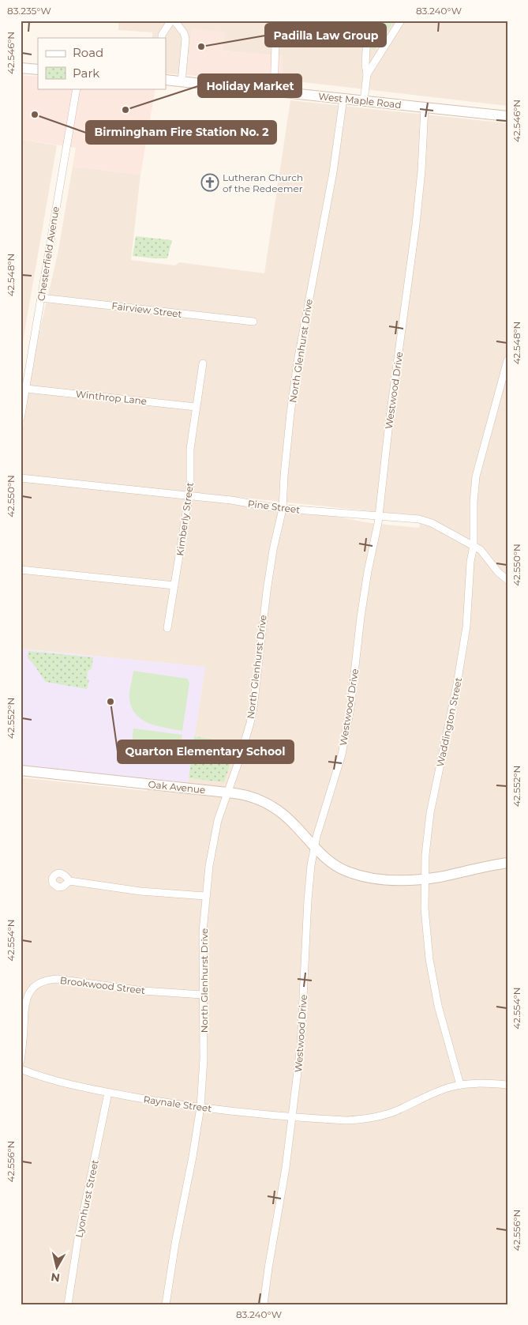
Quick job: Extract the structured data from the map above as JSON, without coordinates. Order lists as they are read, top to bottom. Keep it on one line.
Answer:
{"streets":{"street":["West Maple Road","Chesterfield Avenue","Fairview Street","North Glenhurst Drive","Westwood Drive","Winthrop Lane","Pine Street","Kimberly Street","Waddington Street","Oak Avenue","Brookwood Street","Raynale Street","Lyonhurst Street"]},"crossings":[["West Maple Road","North Glenhurst Drive"],["West Maple Road","Westwood Drive"],["Chesterfield Avenue","Fairview Street"],["Chesterfield Avenue","Winthrop Lane"],["North Glenhurst Drive","Pine Street"],["North Glenhurst Drive","Oak Avenue"],["North Glenhurst Drive","Brookwood Street"],["North Glenhurst Drive","Raynale Street"],["Westwood Drive","Pine Street"],["Westwood Drive","Oak Avenue"],["Westwood Drive","Raynale Street"],["Winthrop Lane","Kimberly Street"],["Pine Street","Kimberly Street"],["Pine Street","Waddington Street"],["Waddington Street","Oak Avenue"],["Waddington Street","Raynale Street"],["Raynale Street","Lyonhurst Street"]],"places":{"other":["Padilla Law Group","Holiday Market","Birmingham Fire Station No. 2","Quarton Elementary School"],"church":["Lutheran Church of the Redeemer"]},"legend":["Road","Park"],"north":"bottom","coordinates":["83.235°W","83.240°W","42.546°N","42.548°N","42.550°N","42.552°N","42.554°N","42.556°N"]}
